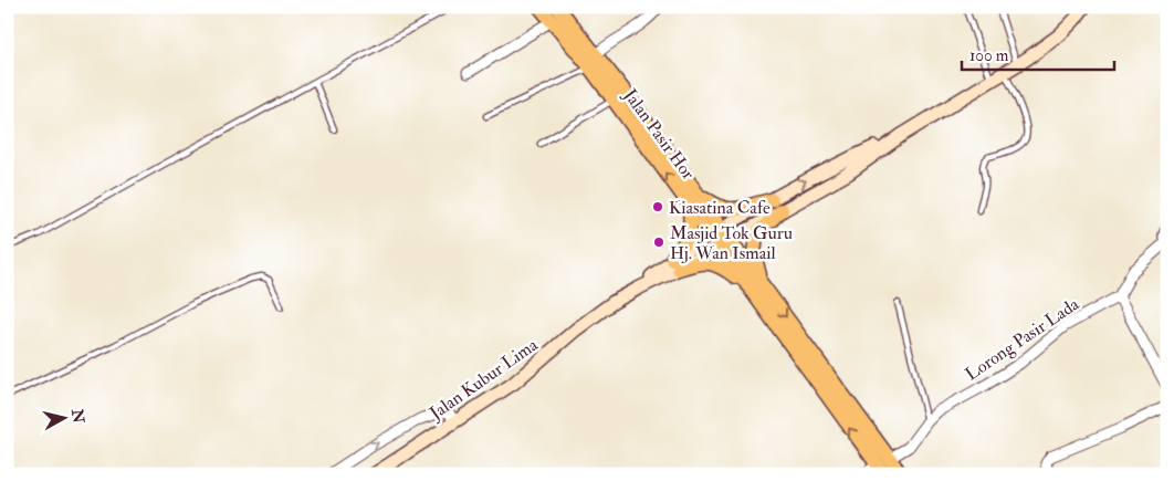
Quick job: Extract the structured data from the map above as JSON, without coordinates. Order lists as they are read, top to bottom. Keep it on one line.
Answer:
{"streets":{"main road":["Jalan Pasir Hor","Jalan Kubur Lima"],"street":["Lorong Pasir Lada"]},"crossings":[["Jalan Pasir Hor","Lorong Pasir Lada"],["Jalan Pasir Hor","Jalan Kubur Lima"]],"places":["Kiasatina Cafe","Masjid Tok Guru Hj. Wan Ismail"],"scale_bar":"100 m","north":"right"}
